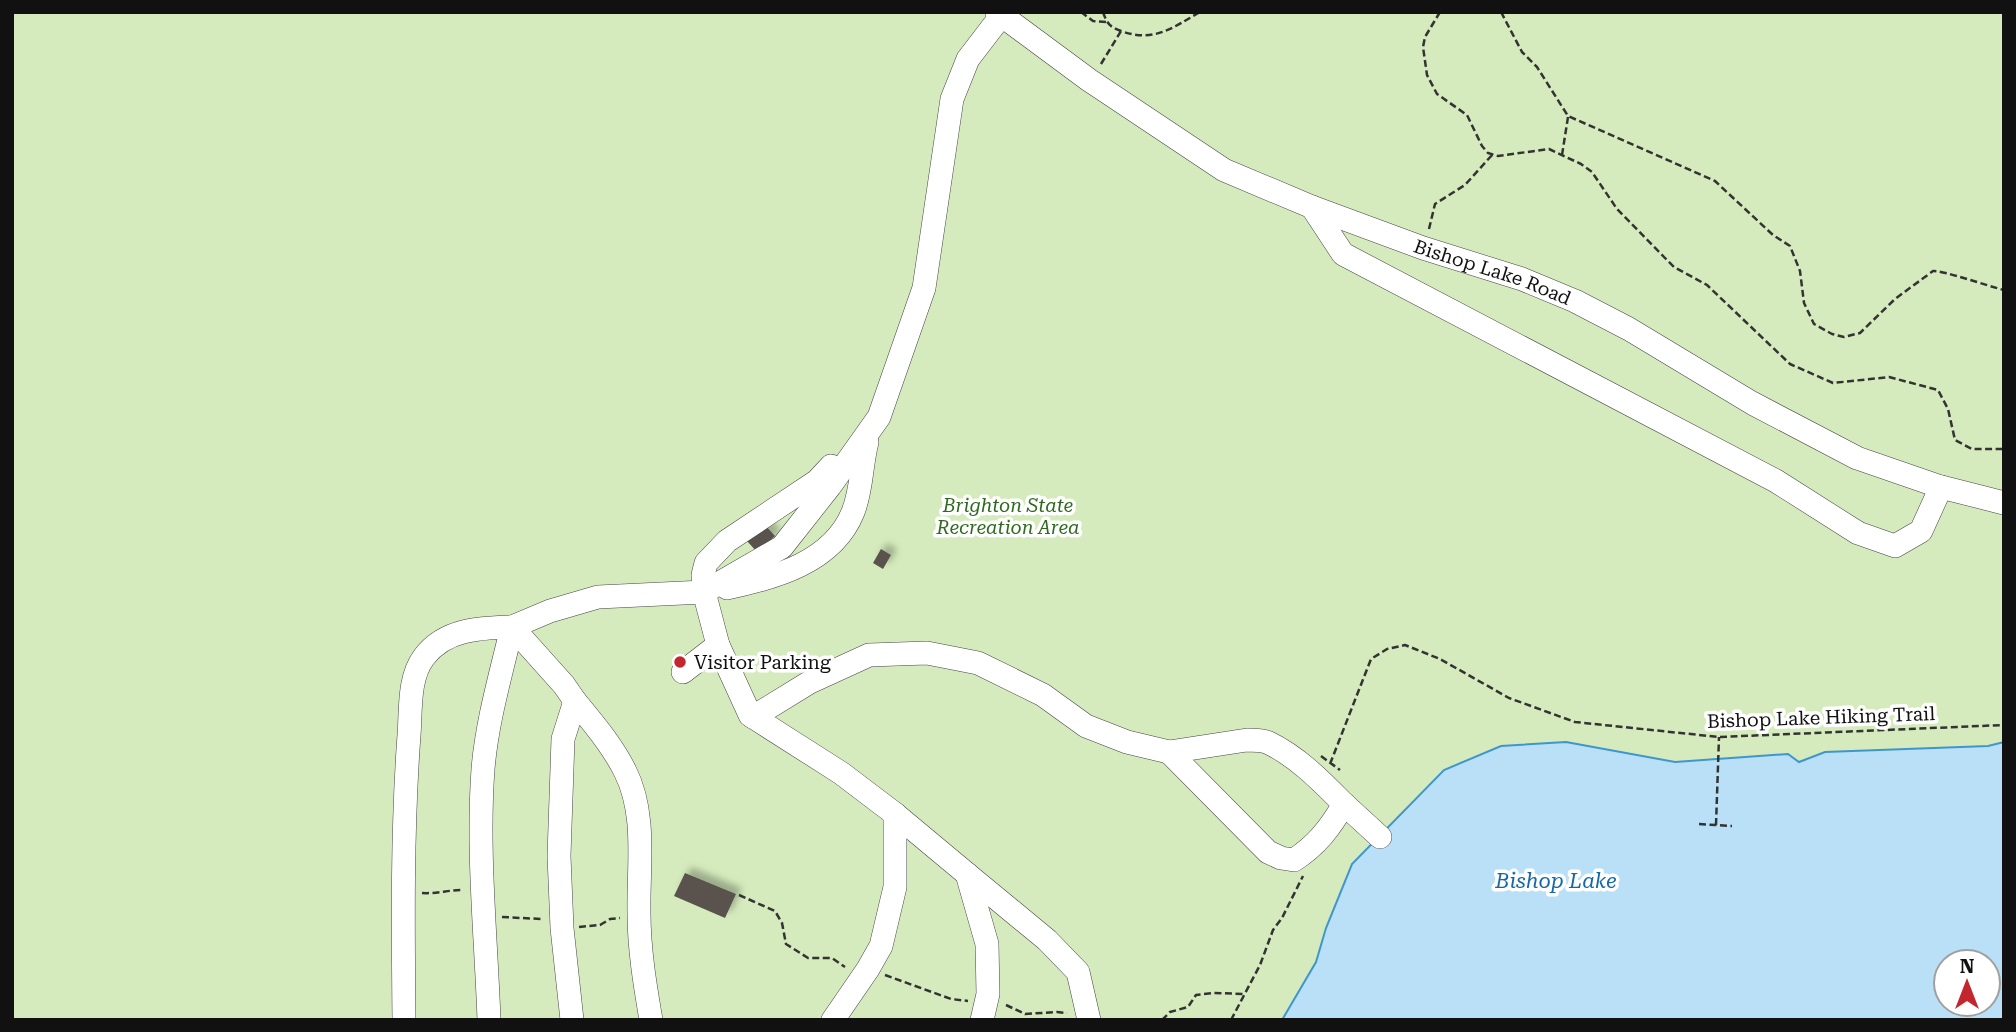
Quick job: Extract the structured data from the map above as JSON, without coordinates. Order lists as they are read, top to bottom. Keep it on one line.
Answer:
{"streets":{"street":["Bishop Lake Road"],"path":["Bishop Lake Hiking Trail"]},"water":["Bishop Lake"],"parks":["Brighton State Recreation Area"],"places":["Visitor Parking"],"north":"top"}
